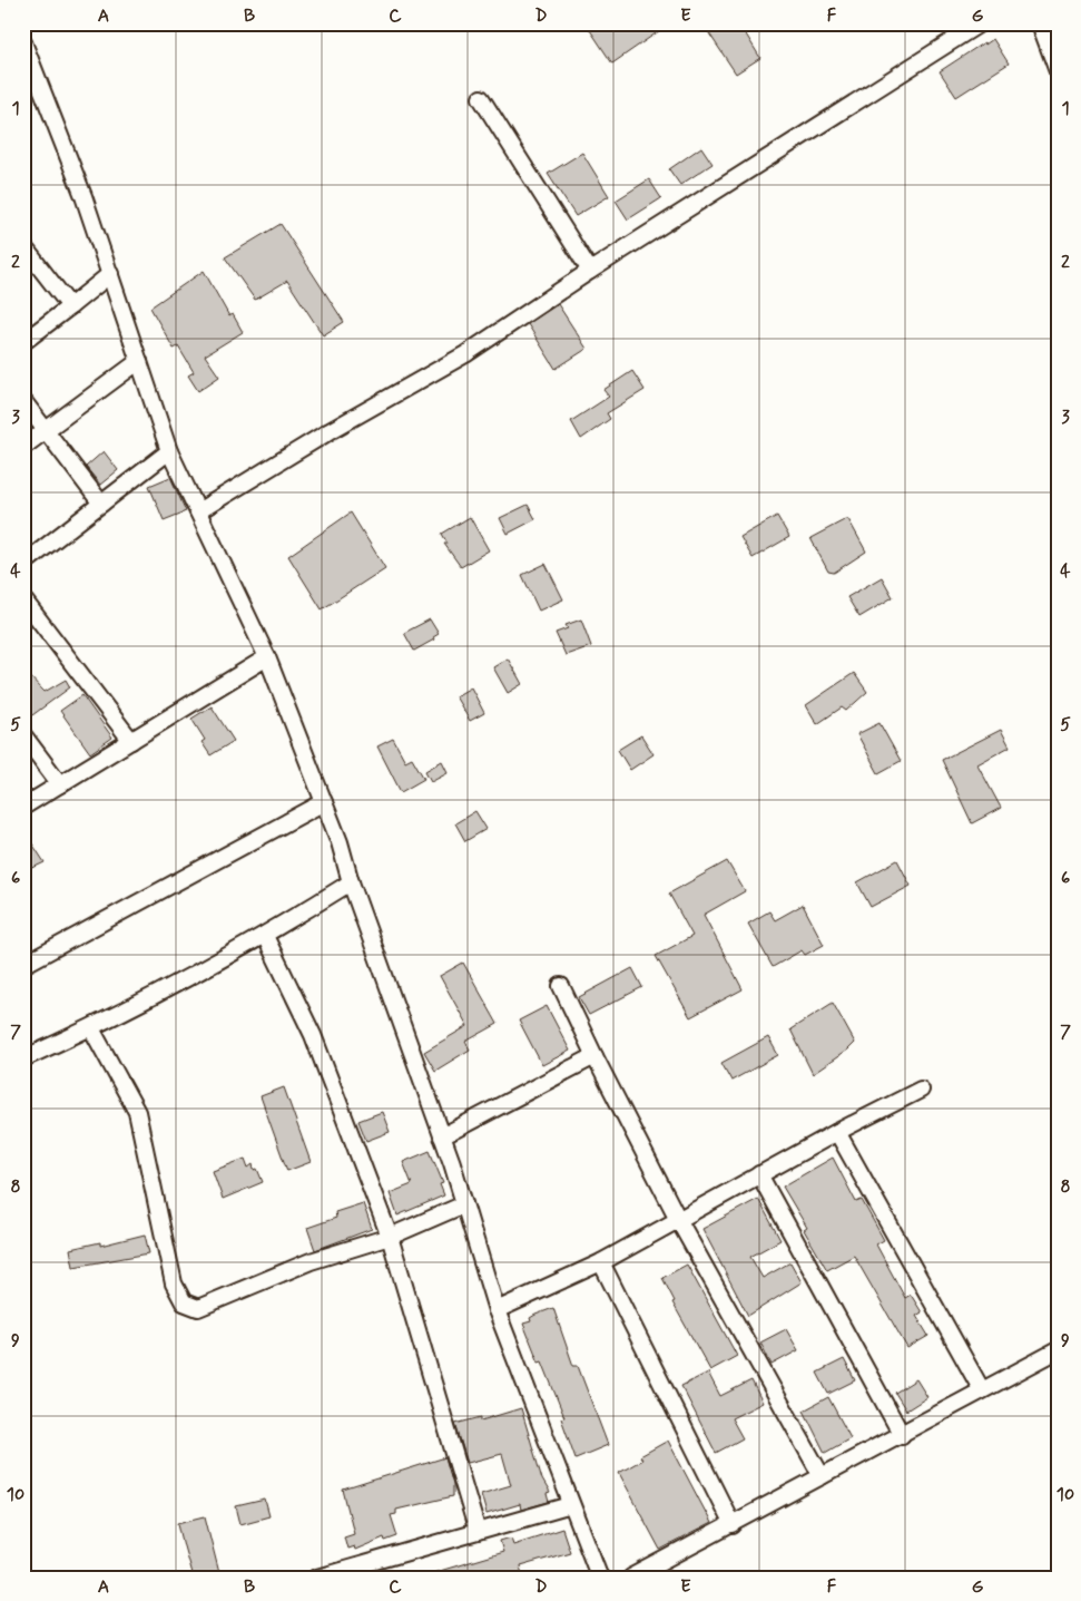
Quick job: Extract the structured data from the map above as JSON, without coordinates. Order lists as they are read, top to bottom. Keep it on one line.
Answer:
{"grid":{"columns":["A","B","C","D","E","F","G"],"rows":["1","2","3","4","5","6","7","8","9","10"]}}
